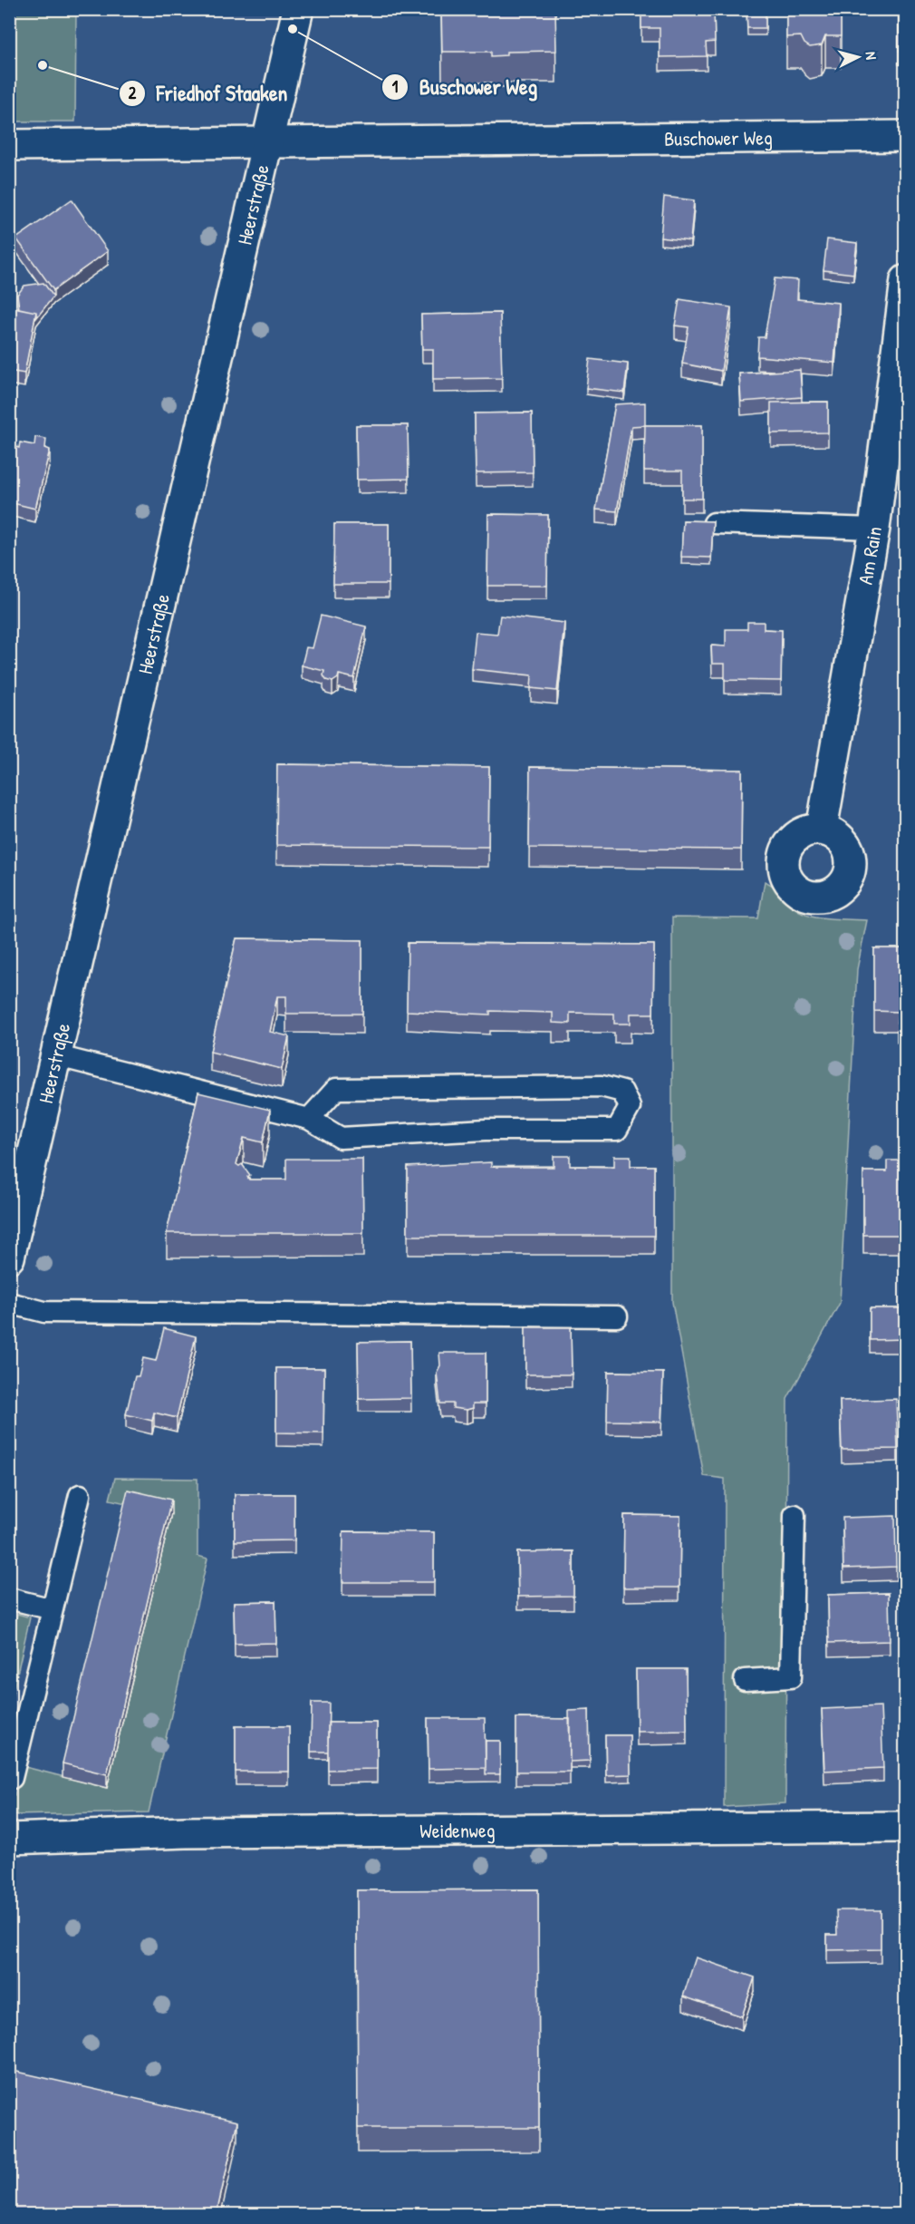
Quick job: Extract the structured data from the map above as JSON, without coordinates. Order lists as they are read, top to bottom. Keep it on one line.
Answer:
{"streets":{"street":["Buschower Weg","Heerstraße","Am Rain","Weidenweg"]},"crossings":[["Buschower Weg","Heerstraße"]],"places":["Buschower Weg","Friedhof Staaken"],"north":"right"}
